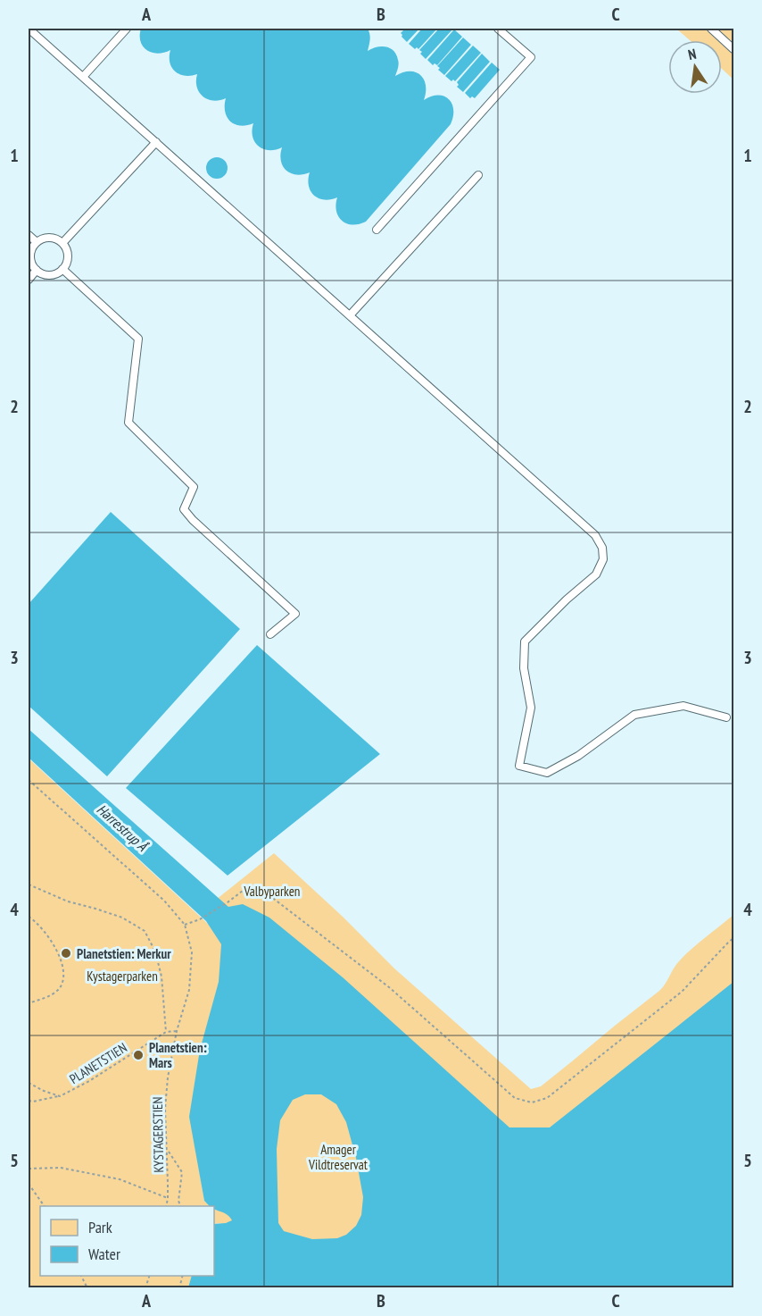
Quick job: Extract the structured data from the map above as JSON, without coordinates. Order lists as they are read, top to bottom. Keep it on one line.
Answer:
{"streets":{"path":["PLANETSTIEN","KYSTAGERSTIEN"]},"crossings":[["PLANETSTIEN","KYSTAGERSTIEN"]],"water":["Harrestrup Å"],"parks":["Valbyparken","Kystagerparken","Amager Vildtreservat"],"places":["Planetstien: Merkur","Planetstien: Mars"],"legend":["Park","Water"],"north":"top","grid":{"columns":["A","B","C"],"rows":["1","2","3","4","5"]}}
